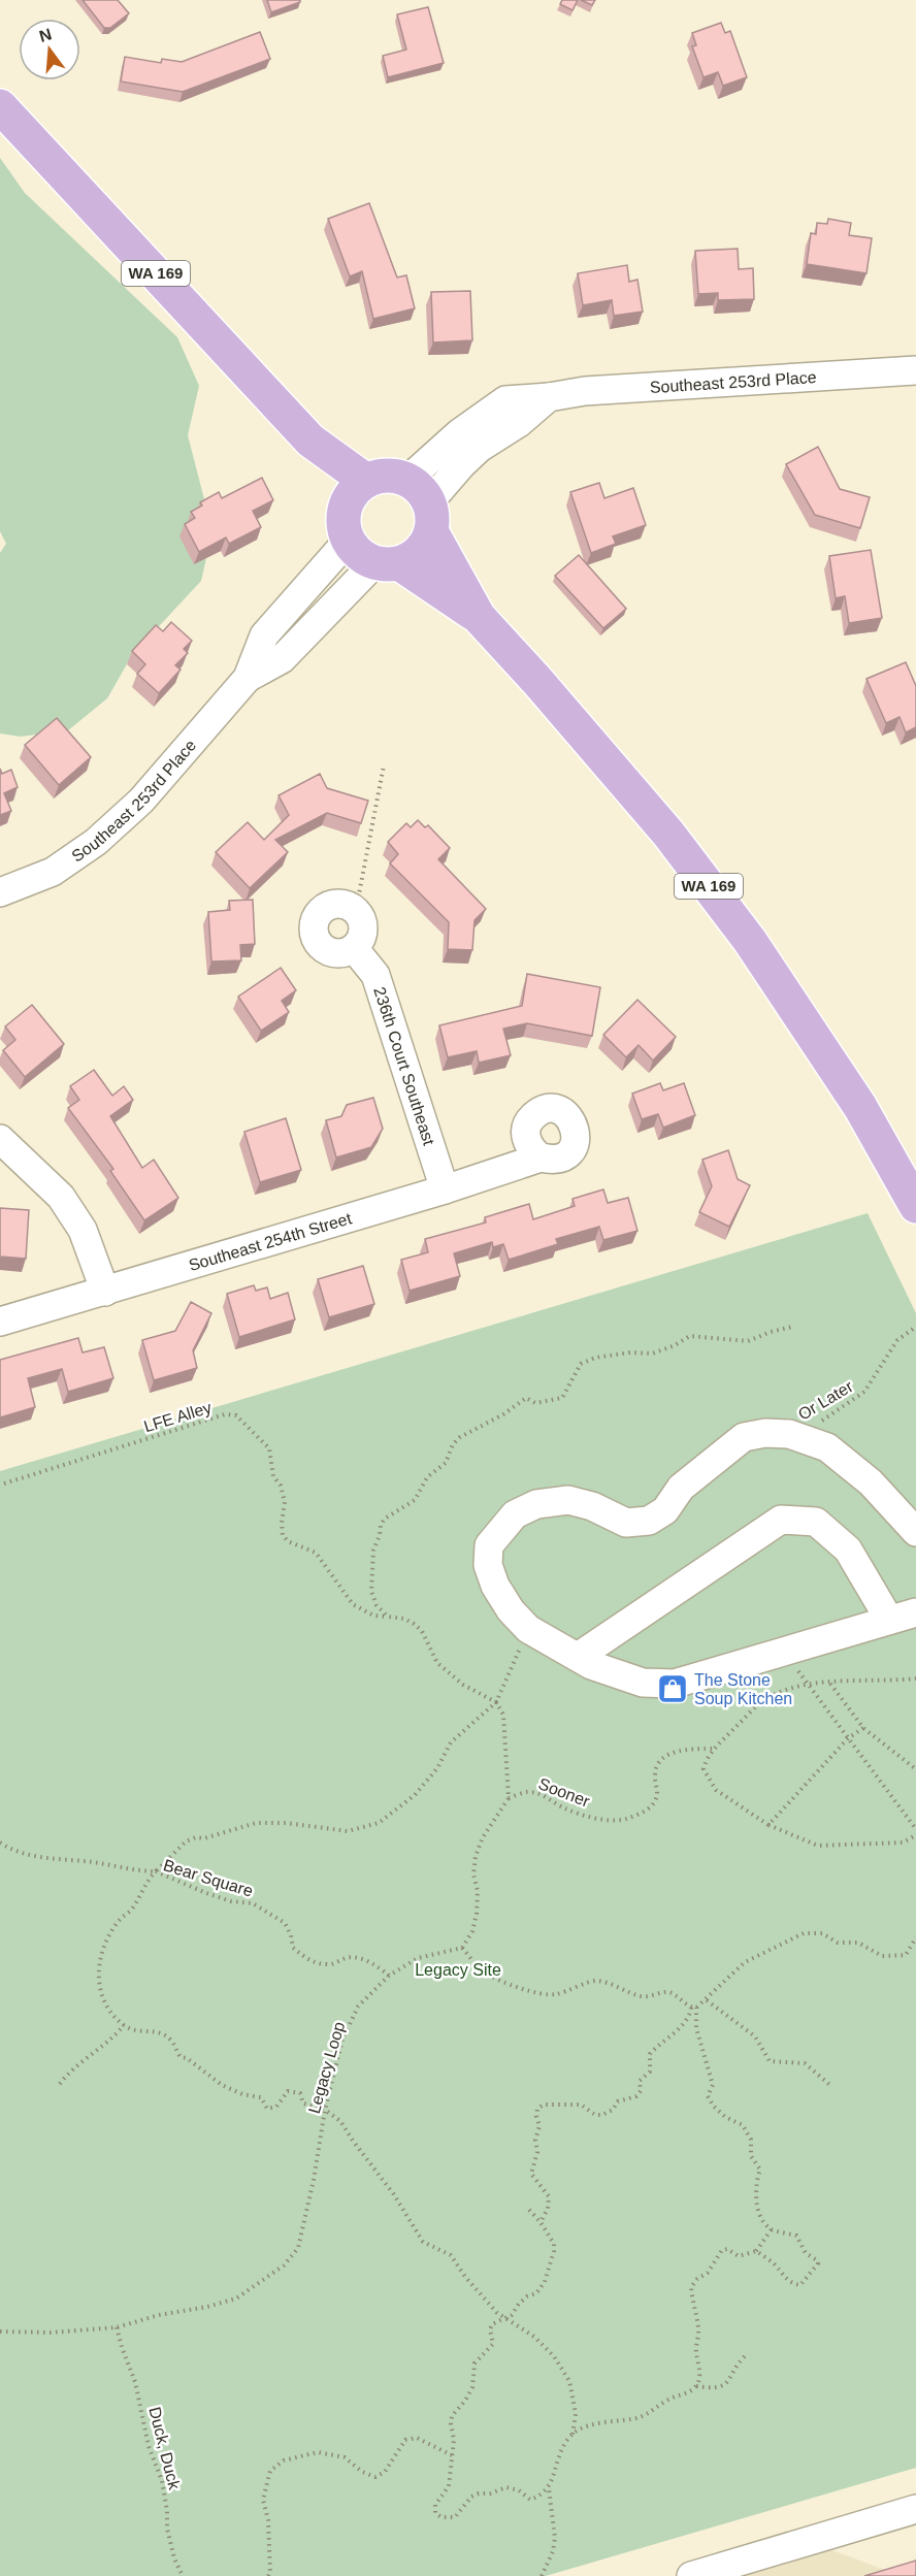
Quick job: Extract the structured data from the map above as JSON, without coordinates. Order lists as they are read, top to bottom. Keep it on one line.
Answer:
{"streets":{"main road":["WA 169"],"street":["Southeast 253rd Place","236th Court Southeast","Southeast 254th Street"],"path":["Or Later","LFE Alley","Sooner","Bear Square","Legacy Loop","Duck, Duck"]},"crossings":[["WA 169","Southeast 253rd Place"],["236th Court Southeast","Southeast 254th Street"],["Bear Square","Legacy Loop"],["Legacy Loop","Duck, Duck"]],"parks":["Legacy Site"],"places":{"shop":["The Stone Soup Kitchen"]},"north":"top"}
